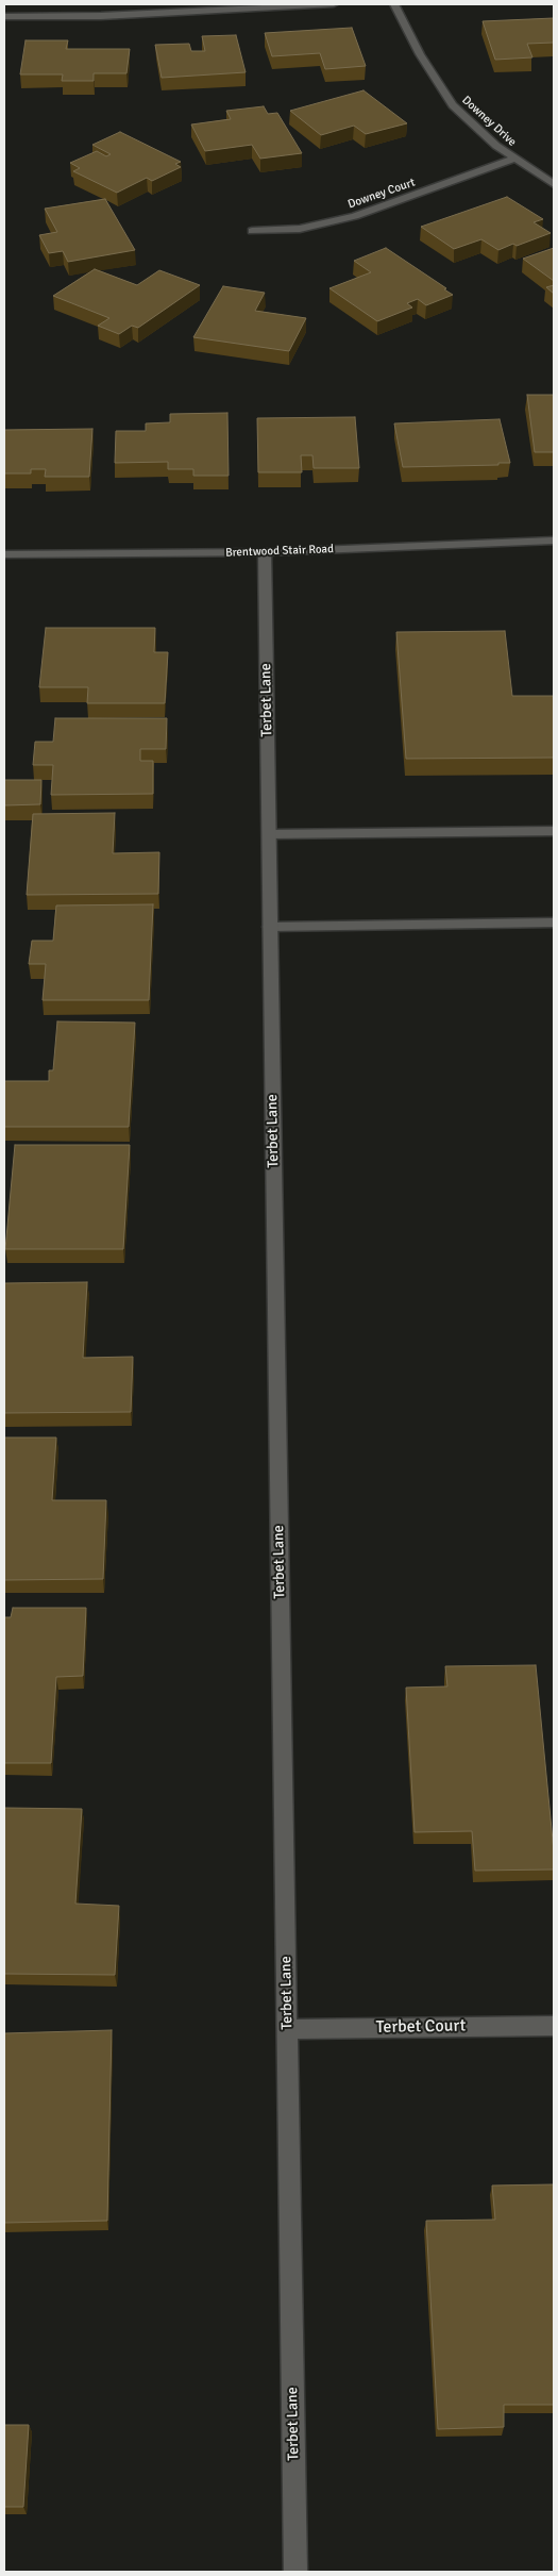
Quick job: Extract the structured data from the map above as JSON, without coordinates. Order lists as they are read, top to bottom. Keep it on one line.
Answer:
{"streets":{"street":["Downey Drive","Downey Court","Brentwood Stair Road","Terbet Lane","Terbet Court"]},"crossings":[["Downey Drive","Downey Court"],["Brentwood Stair Road","Terbet Lane"],["Terbet Lane","Terbet Court"]]}
